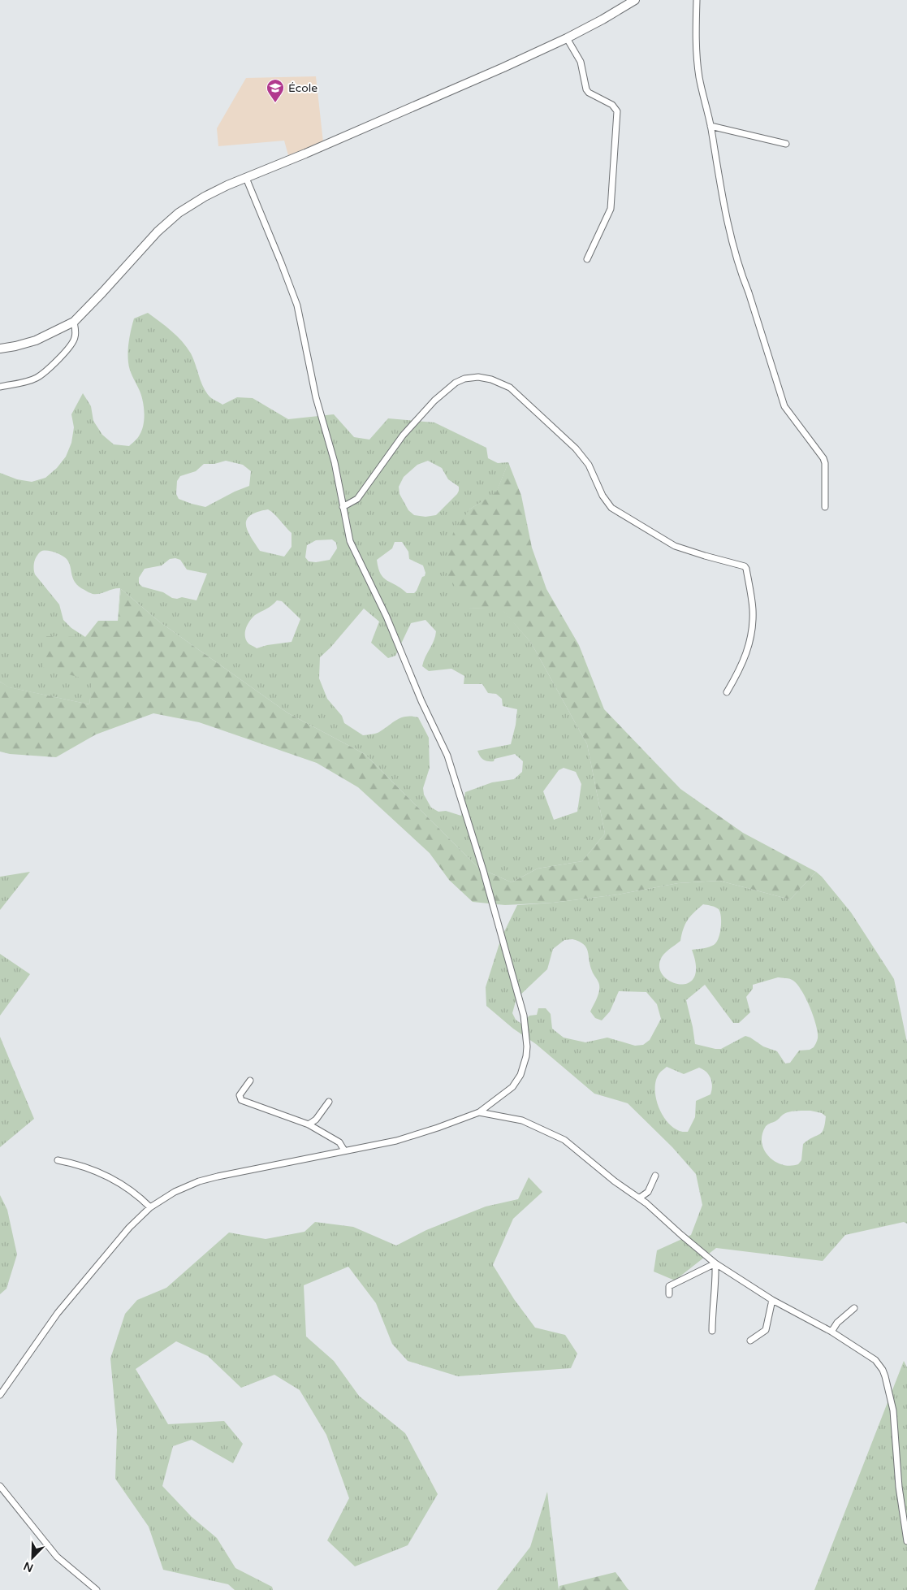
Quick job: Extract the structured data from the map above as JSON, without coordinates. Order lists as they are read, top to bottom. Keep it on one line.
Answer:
{"places":{"school or university":["École"]},"north":"bottom left"}
